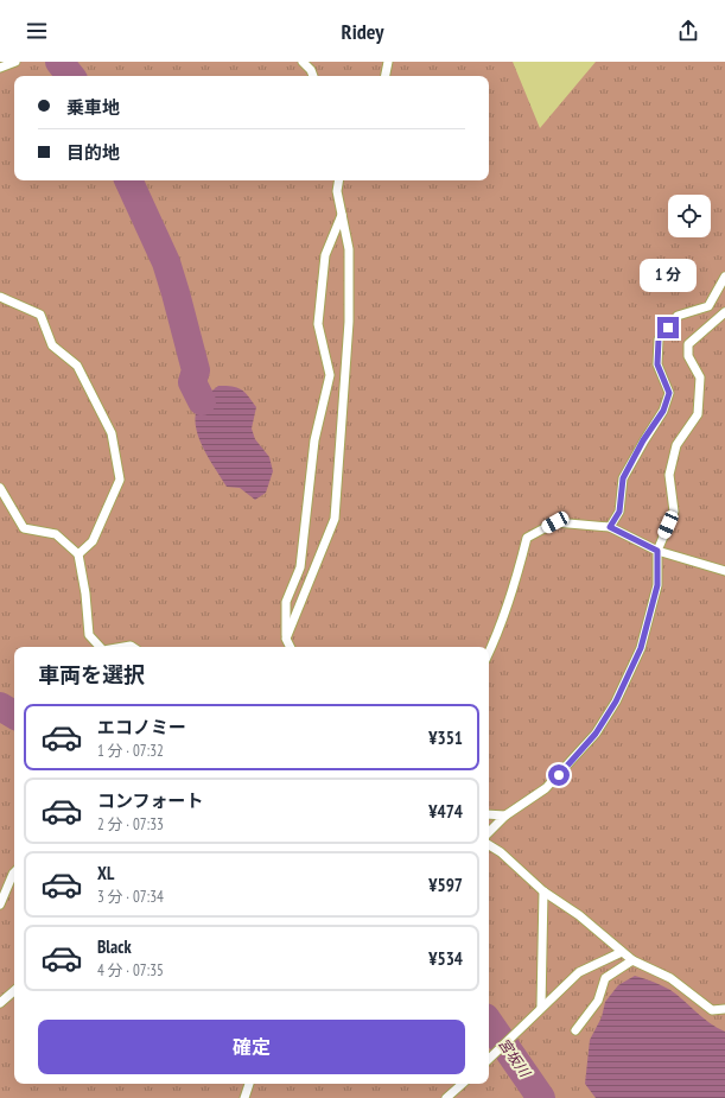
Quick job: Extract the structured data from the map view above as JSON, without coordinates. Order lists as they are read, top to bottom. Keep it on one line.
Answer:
{"water":["宮坂川"],"page":{"header":"Ridey","banner":["乗車地","目的地"],"bubble":"1 分","heading":"車両を選択","list":[{"name":"エコノミー","note":"1 分 · 07:32","value":"¥351"},{"name":"コンフォート","note":"2 分 · 07:33","value":"¥474"},{"name":"XL","note":"3 分 · 07:34","value":"¥597"},{"name":"Black","note":"4 分 · 07:35","value":"¥534"}],"buttons":"確定"}}
